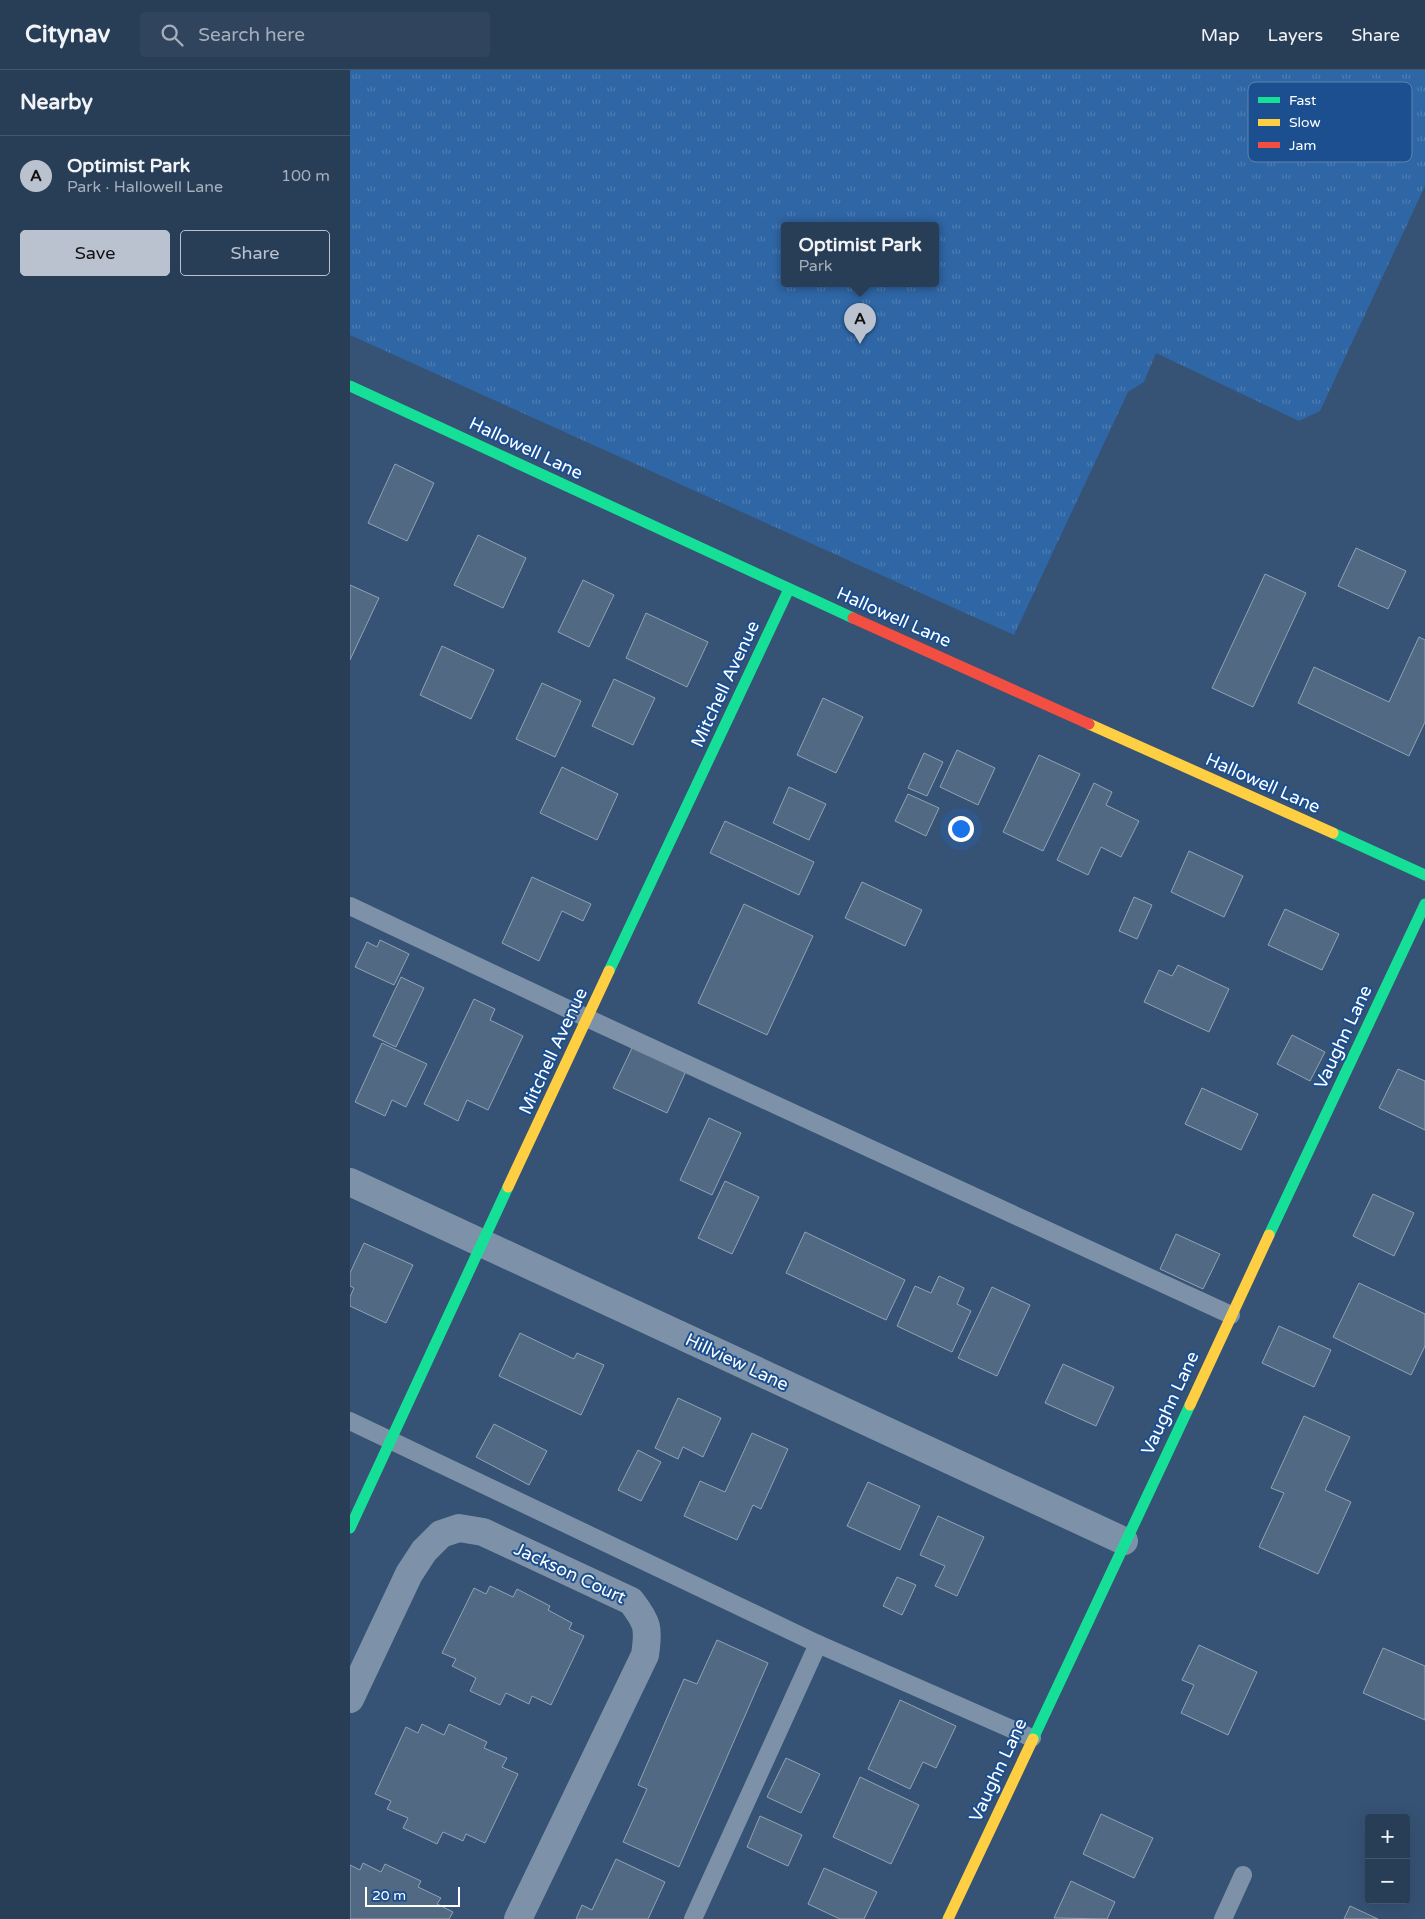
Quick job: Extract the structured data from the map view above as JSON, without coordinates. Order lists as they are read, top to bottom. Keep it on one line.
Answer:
{"streets":{"street":["Hallowell Lane","Mitchell Avenue","Vaughn Lane","Hillview Lane","Jackson Court"]},"crossings":[["Hallowell Lane","Mitchell Avenue"],["Mitchell Avenue","Hillview Lane"],["Vaughn Lane","Hillview Lane"]],"legend":["Fast","Slow","Jam"],"scale_bar":"20 m","page":{"header":"Citynav","search":"Search here","nav":["Map","Layers","Share"],"heading":"Nearby","list":[{"mark":"A","name":"Optimist Park","note":"Park · Hallowell Lane","value":"100 m"}],"buttons":["Save","Share"],"popup":["Optimist Park","Park"],"pins":"A","map_buttons":["+","−"],"scale":"20 m"}}
